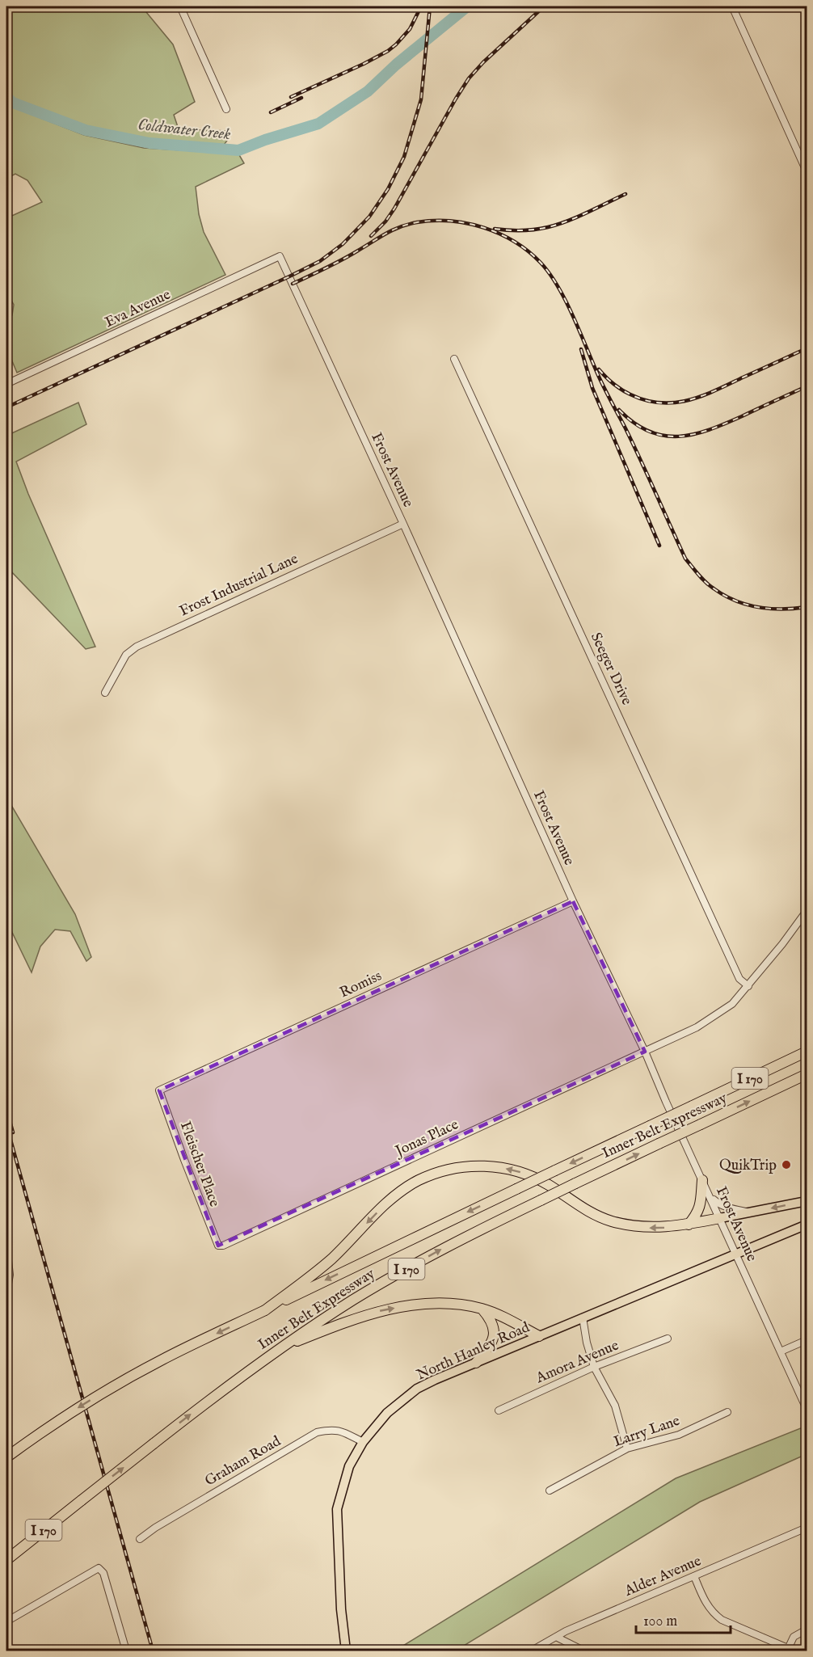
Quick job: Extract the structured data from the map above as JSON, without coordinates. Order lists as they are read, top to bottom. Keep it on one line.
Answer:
{"streets":{"highway":["I 170","Inner Belt Expressway"],"main road":["North Hanley Road"],"street":["Eva Avenue","Frost Avenue","Frost Industrial Lane","Seeger Drive","Romiss","Jonas Place","Fleischer Place","Amora Avenue","Larry Lane","Graham Road","Alder Avenue"]},"crossings":[["Eva Avenue","Frost Avenue"],["Frost Avenue","Frost Industrial Lane"],["Frost Avenue","Romiss"],["Frost Avenue","Jonas Place"],["Frost Avenue","North Hanley Road"],["Seeger Drive","Jonas Place"],["Romiss","Fleischer Place"],["Jonas Place","Fleischer Place"],["North Hanley Road","Graham Road"]],"water":["Coldwater Creek"],"places":["QuikTrip"],"scale_bar":"100 m"}
